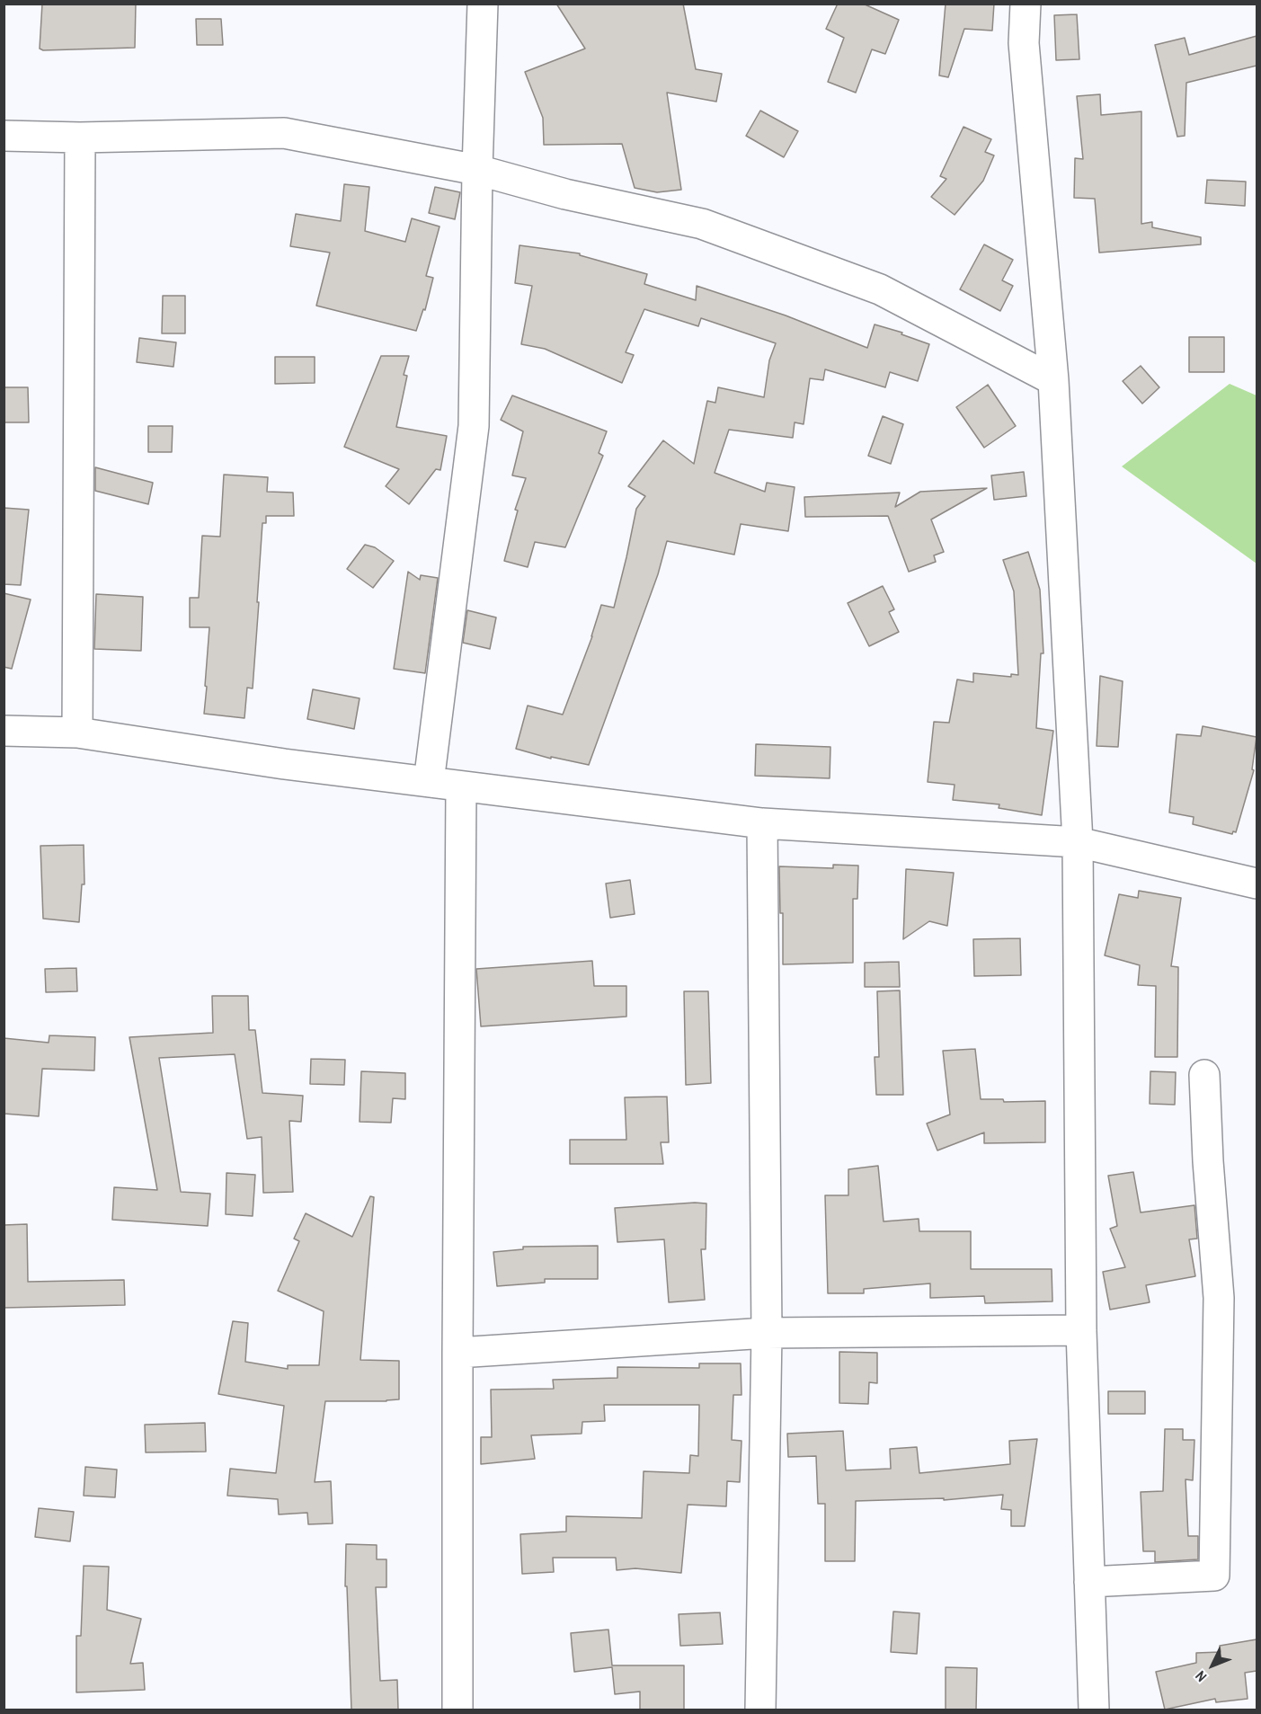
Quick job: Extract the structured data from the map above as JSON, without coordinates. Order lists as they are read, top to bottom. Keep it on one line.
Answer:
{"north":"bottom left"}
